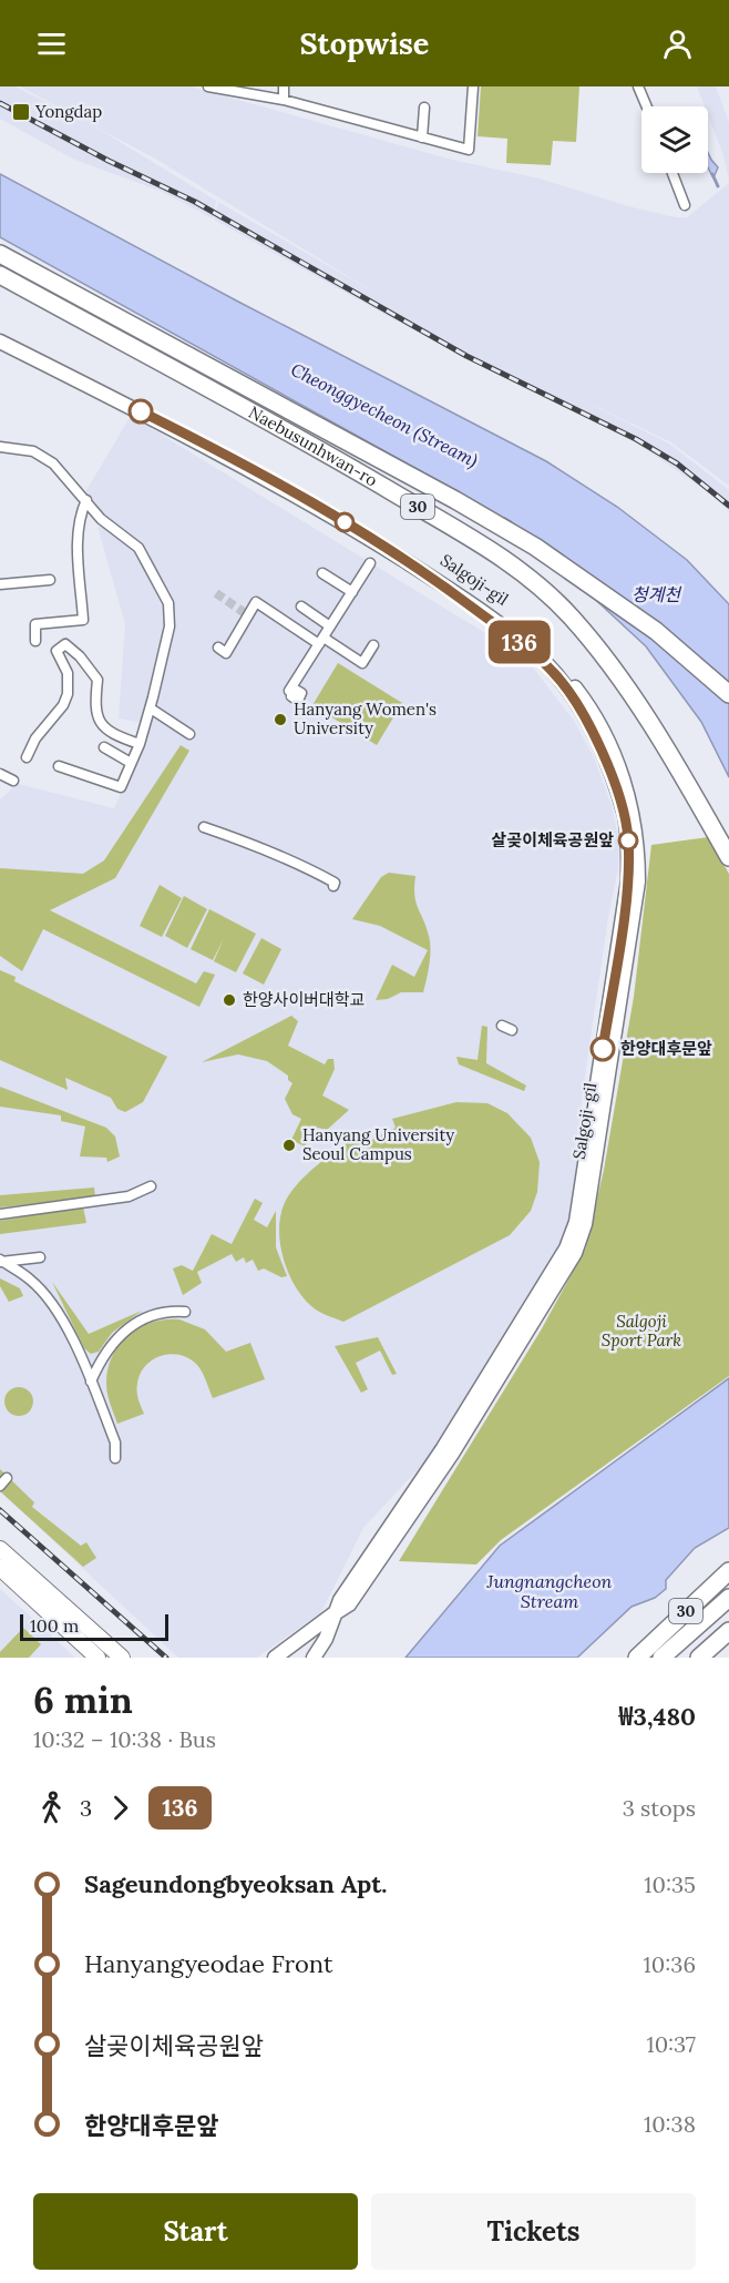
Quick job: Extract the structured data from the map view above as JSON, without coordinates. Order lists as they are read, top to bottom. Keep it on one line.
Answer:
{"streets":{"highway":["Naebusunhwan-ro","30"],"main road":["Salgoji-gil"]},"water":["Cheonggyecheon (Stream)","청계천","Jungnangcheon Stream"],"parks":["Salgoji Sport Park"],"places":{"transit":["Yongdap"],"other":["Hanyang Women's University","살곶이체육공원앞","한양사이버대학교","한양대후문앞","Hanyang University Seoul Campus"]},"lines":["bus line 136"],"scale_bar":"100 m","page":{"header":"Stopwise","on_map":"136","scale":"100 m","heading":["6 min","10:32 – 10:38 · Bus","₩3,480"],"legs":["3","136","3 stops"],"list":[{"name":"Sageundongbyeoksan Apt.","value":"10:35"},{"name":"Hanyangyeodae Front","value":"10:36"},{"name":"살곶이체육공원앞","value":"10:37"},{"name":"한양대후문앞","value":"10:38"}],"buttons":["Start","Tickets"]}}
